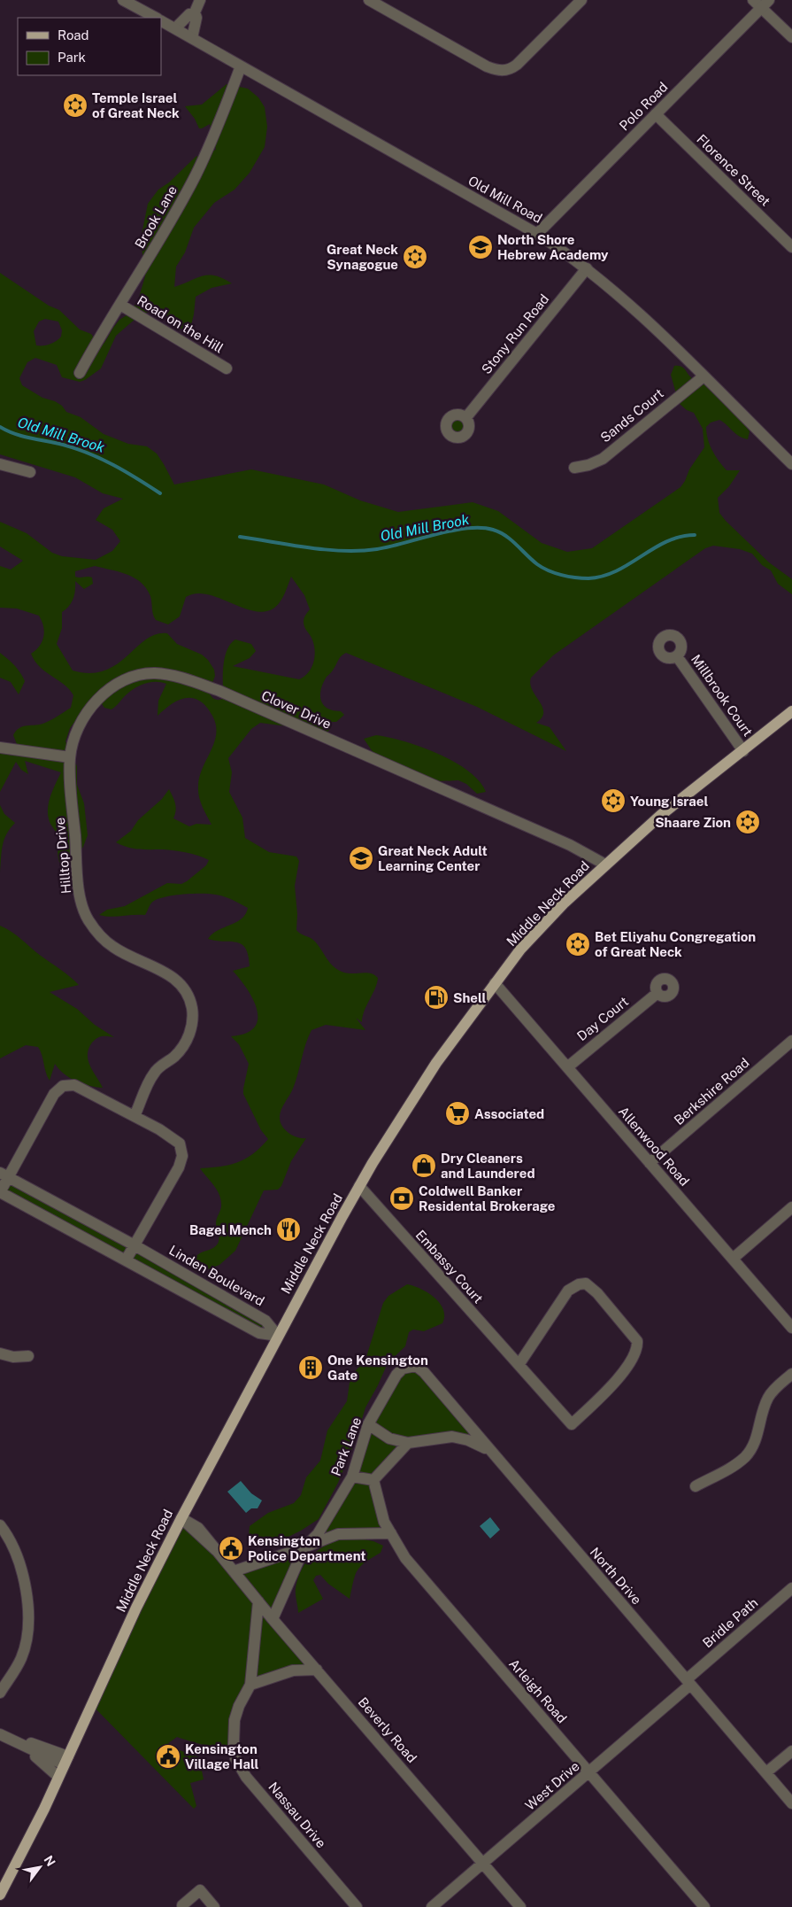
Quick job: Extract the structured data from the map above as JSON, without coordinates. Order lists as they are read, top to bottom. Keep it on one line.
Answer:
{"streets":{"main road":["Middle Neck Road"],"street":["Polo Road","Florence Street","Old Mill Road","Brook Lane","Road on the Hill","Stony Run Road","Sands Court","Millbrook Court","Clover Drive","Hilltop Drive","Day Court","Berkshire Road","Allenwood Road","Embassy Court","Linden Boulevard","Park Lane","North Drive","Bridle Path","Arleigh Road","Beverly Road","West Drive","Nassau Drive"]},"crossings":[["Polo Road","Florence Street"],["Polo Road","Old Mill Road"],["Old Mill Road","Brook Lane"],["Old Mill Road","Stony Run Road"],["Old Mill Road","Sands Court"],["Brook Lane","Road on the Hill"],["Millbrook Court","Middle Neck Road"],["Clover Drive","Hilltop Drive"],["Clover Drive","Middle Neck Road"],["Middle Neck Road","Allenwood Road"],["Middle Neck Road","Embassy Court"],["Middle Neck Road","Linden Boulevard"],["Middle Neck Road","Beverly Road"],["Day Court","Allenwood Road"],["Berkshire Road","Allenwood Road"],["Park Lane","North Drive"],["Park Lane","Beverly Road"],["North Drive","Bridle Path"],["North Drive","West Drive"],["Bridle Path","West Drive"],["Arleigh Road","West Drive"],["Beverly Road","West Drive"],["Beverly Road","Nassau Drive"]],"water":["Old Mill Brook"],"places":{"synagogue":["Temple Israel of Great Neck","Great Neck Synagogue","Young Israel","Shaare Zion","Bet Eliyahu Congregation of Great Neck"],"school or university":["North Shore Hebrew Academy","Great Neck Adult Learning Center"],"fuel station":["Shell"],"supermarket":["Associated"],"shop":["Dry Cleaners and Laundered"],"bank":["Coldwell Banker Residental Brokerage"],"restaurant":["Bagel Mench"],"building":["One Kensington Gate"],"public building":["Kensington Police Department","Kensington Village Hall"]},"legend":["Road","Park"],"north":"top right"}
